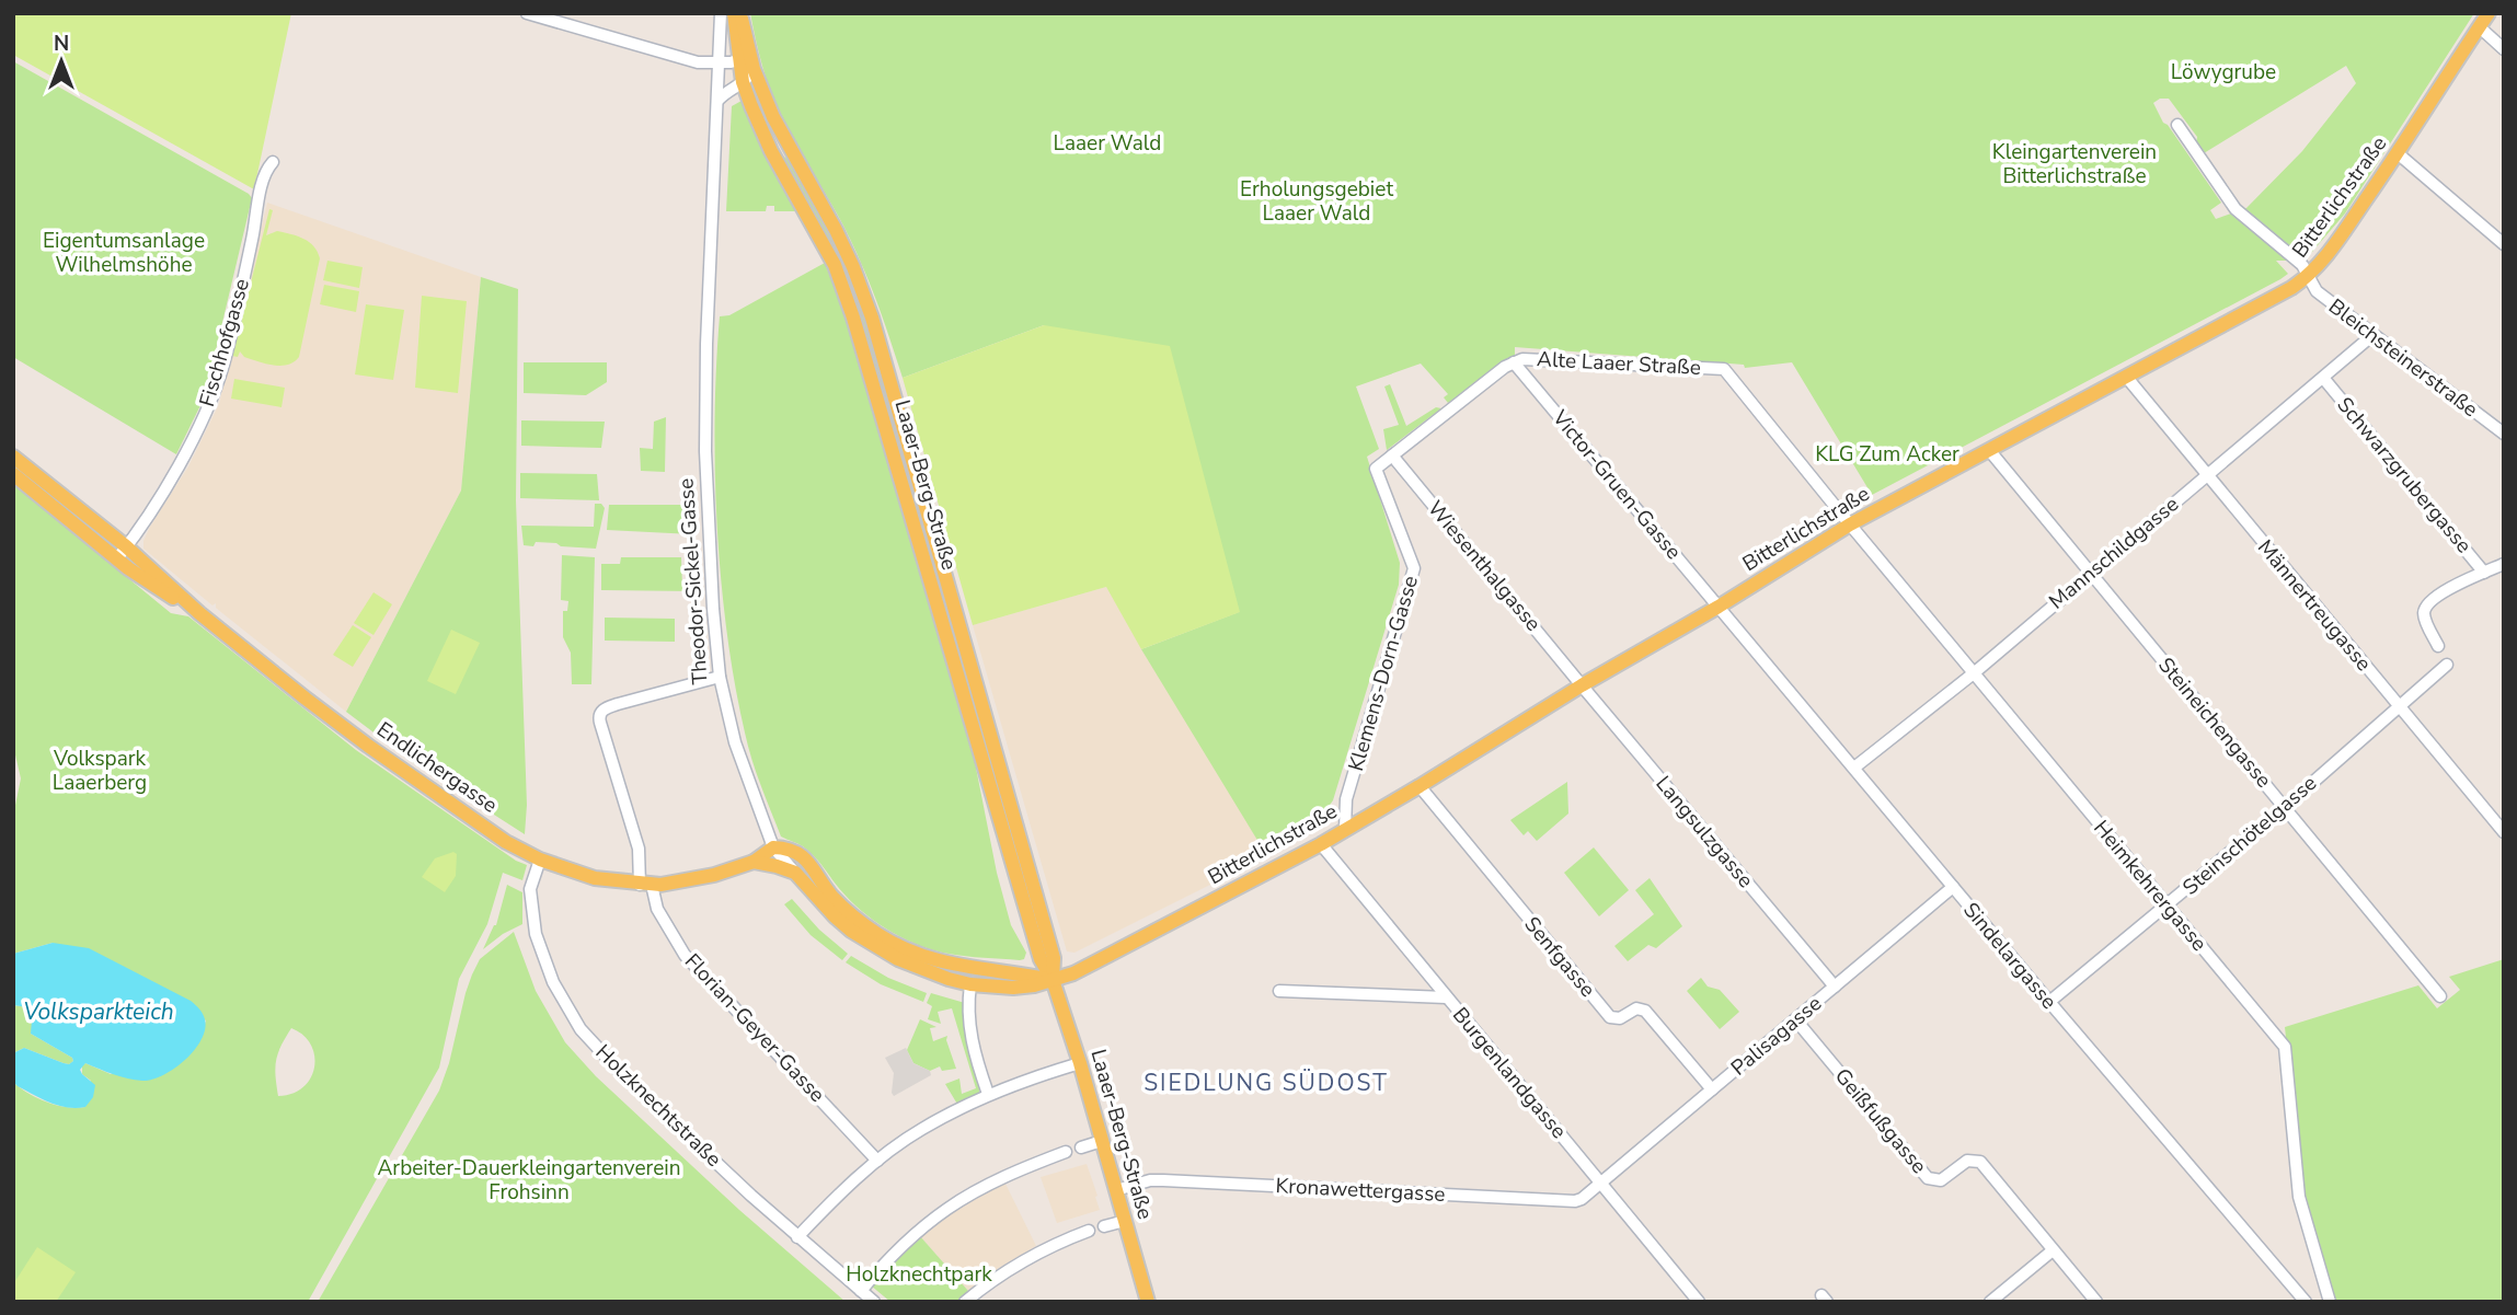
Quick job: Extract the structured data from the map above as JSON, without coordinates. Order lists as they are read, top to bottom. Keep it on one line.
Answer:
{"streets":{"main road":["Bitterlichstraße","Laaer-Berg-Straße","Endlichergasse"],"street":["Fischhofgasse","Bleichsteinerstraße","Alte Laaer Straße","Schwarzgrubergasse","Victor-Gruen-Gasse","Mannschildgasse","Wiesenthalgasse","Theodor-Sickel-Gasse","Männertreugasse","Klemens-Dorn-Gasse","Steineichengasse","Langsulzgasse","Steinschötelgasse","Heimkehrergasse","Sindelargasse","Senfgasse","Florian-Geyer-Gasse","Palisagasse","Burgenlandgasse","Holzknechtstraße","Geißfußgasse","Kronawettergasse"]},"crossings":[["Bitterlichstraße","Bleichsteinerstraße"],["Bitterlichstraße","Laaer-Berg-Straße"],["Bitterlichstraße","Victor-Gruen-Gasse"],["Bitterlichstraße","Wiesenthalgasse"],["Bitterlichstraße","Männertreugasse"],["Bitterlichstraße","Klemens-Dorn-Gasse"],["Bitterlichstraße","Steineichengasse"],["Bitterlichstraße","Langsulzgasse"],["Bitterlichstraße","Heimkehrergasse"],["Bitterlichstraße","Sindelargasse"],["Bitterlichstraße","Senfgasse"],["Bitterlichstraße","Burgenlandgasse"],["Fischhofgasse","Endlichergasse"],["Bleichsteinerstraße","Mannschildgasse"],["Alte Laaer Straße","Victor-Gruen-Gasse"],["Alte Laaer Straße","Klemens-Dorn-Gasse"],["Alte Laaer Straße","Heimkehrergasse"],["Schwarzgrubergasse","Mannschildgasse"],["Laaer-Berg-Straße","Kronawettergasse"],["Victor-Gruen-Gasse","Klemens-Dorn-Gasse"],["Victor-Gruen-Gasse","Sindelargasse"],["Mannschildgasse","Männertreugasse"],["Mannschildgasse","Steineichengasse"],["Mannschildgasse","Heimkehrergasse"],["Mannschildgasse","Sindelargasse"],["Wiesenthalgasse","Klemens-Dorn-Gasse"],["Wiesenthalgasse","Langsulzgasse"],["Theodor-Sickel-Gasse","Endlichergasse"],["Theodor-Sickel-Gasse","Florian-Geyer-Gasse"],["Männertreugasse","Steinschötelgasse"],["Steineichengasse","Steinschötelgasse"],["Endlichergasse","Florian-Geyer-Gasse"],["Endlichergasse","Holzknechtstraße"],["Langsulzgasse","Palisagasse"],["Steinschötelgasse","Heimkehrergasse"],["Steinschötelgasse","Sindelargasse"],["Sindelargasse","Palisagasse"],["Senfgasse","Palisagasse"],["Palisagasse","Burgenlandgasse"],["Palisagasse","Geißfußgasse"],["Palisagasse","Kronawettergasse"],["Burgenlandgasse","Kronawettergasse"]],"districts":["SIEDLUNG SÜDOST"],"water":["Volksparkteich"],"parks":["Löwygrube","Laaer Wald","Kleingartenverein Bitterlichstraße","Erholungsgebiet Laaer Wald","Eigentumsanlage Wilhelmshöhe","KLG Zum Acker","Volkspark Laaerberg","Arbeiter-Dauerkleingartenverein Frohsinn","Holzknechtpark"],"north":"top"}
